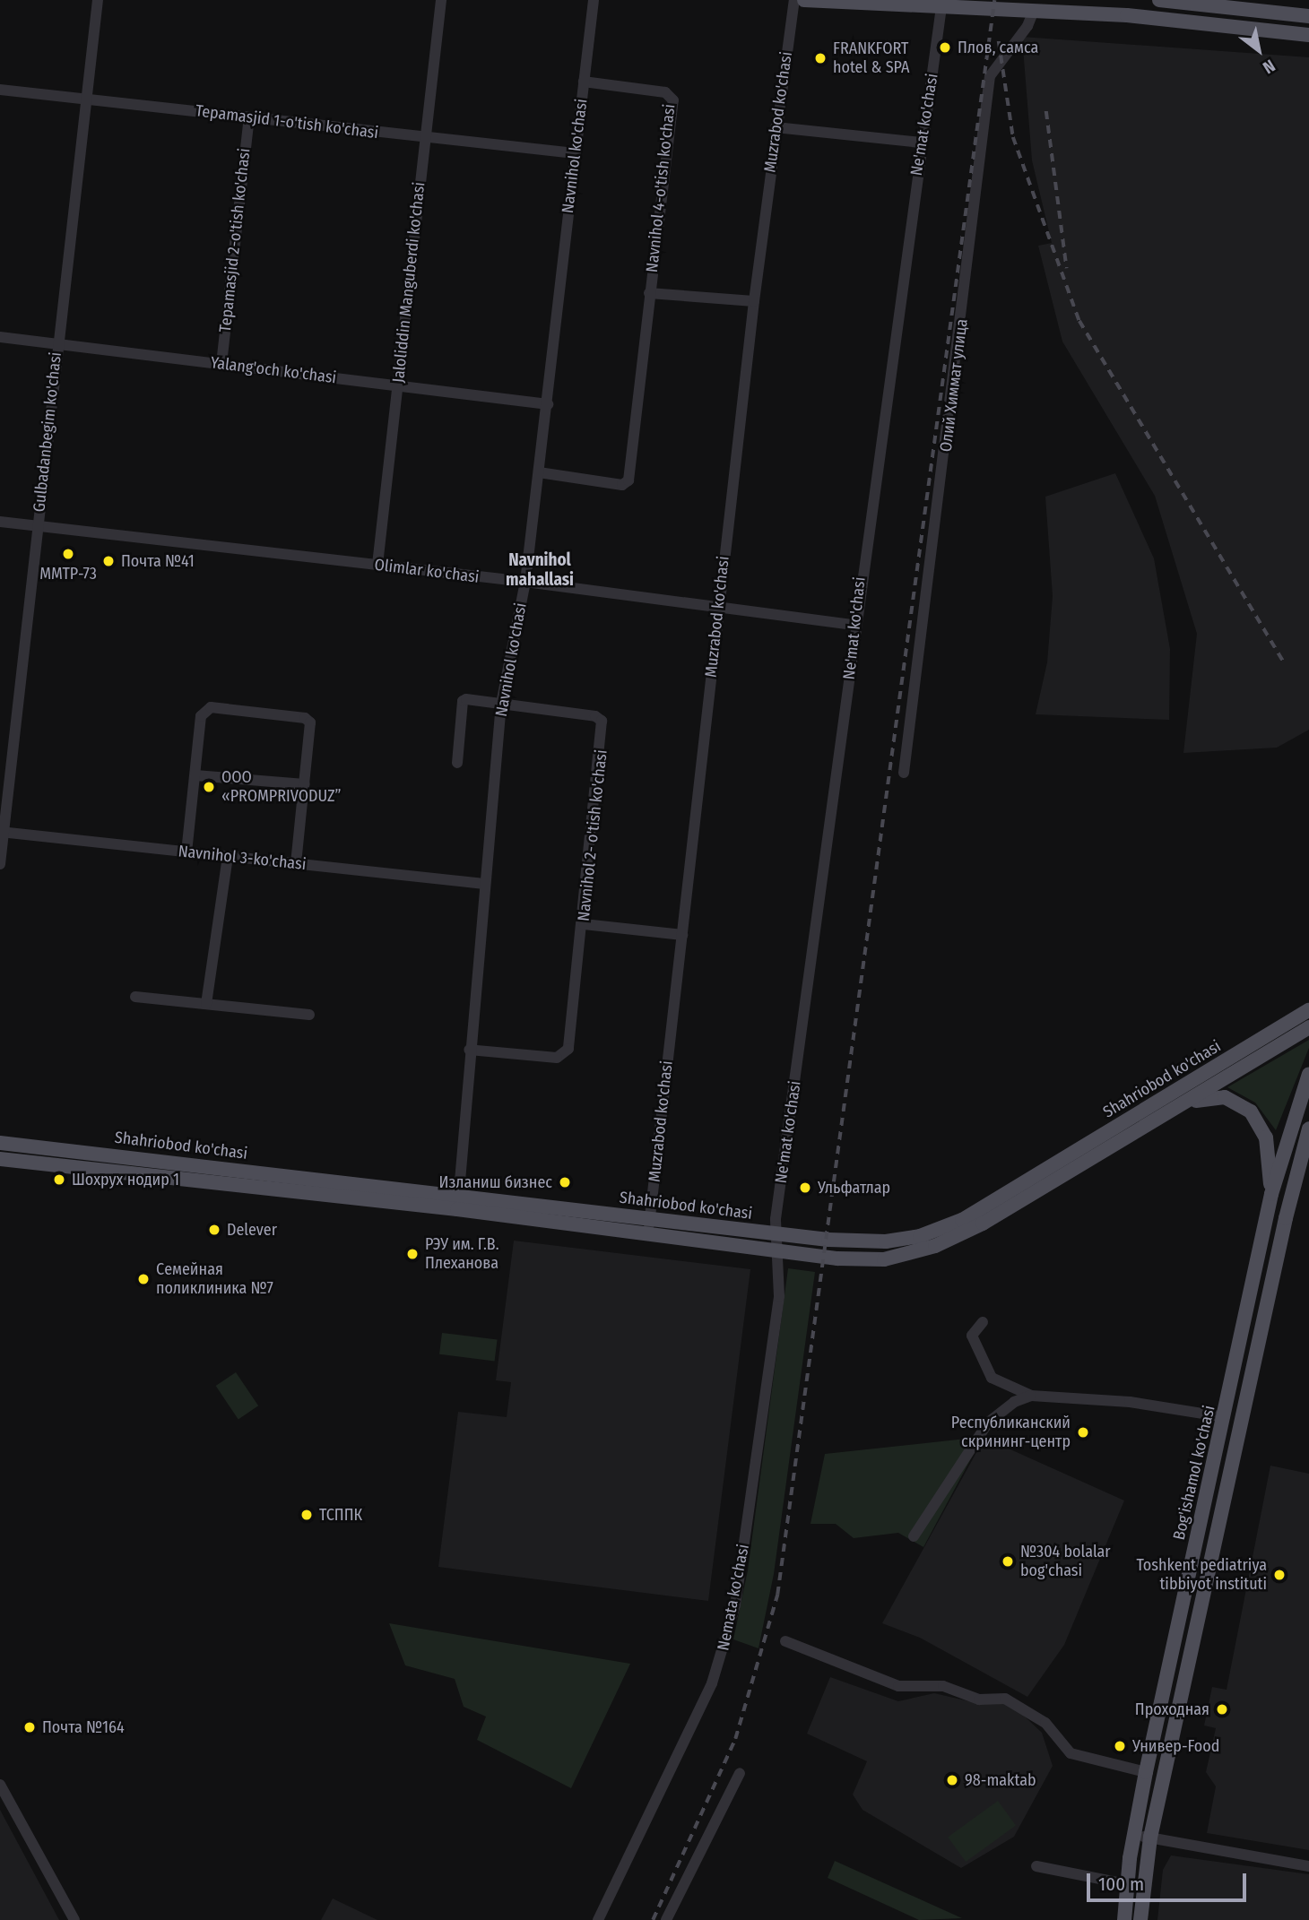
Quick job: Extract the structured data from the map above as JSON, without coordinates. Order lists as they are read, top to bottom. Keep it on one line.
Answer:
{"streets":{"main road":["Shahriobod ko'chasi","Bog'ishamol ko'chasi"],"street":["Muzrabod ko'chasi","Tepamasjid 1-o'tish ko'chasi","Ne'mat ko'chasi","Navnihol ko'chasi","Navnihol 4-o'tish ko'chasi","Tepamasjid 2-o'tish ko'chasi","Jaloliddin Manguberdi ko'chasi","Yalang'och ko'chasi","Олий Химмат улица","Gulbadanbegim ko'chasi","Olimlar ko'chasi","Navnihol 2- o'tish ko'chasi","Navnihol 3-ko'chasi","Nemata ko'chasi"]},"crossings":[["Muzrabod ko'chasi","Navnihol 4-o'tish ko'chasi"],["Muzrabod ko'chasi","Olimlar ko'chasi"],["Muzrabod ko'chasi","Shahriobod ko'chasi"],["Tepamasjid 1-o'tish ko'chasi","Navnihol ko'chasi"],["Tepamasjid 1-o'tish ko'chasi","Tepamasjid 2-o'tish ko'chasi"],["Tepamasjid 1-o'tish ko'chasi","Jaloliddin Manguberdi ko'chasi"],["Tepamasjid 1-o'tish ko'chasi","Gulbadanbegim ko'chasi"],["Ne'mat ko'chasi","Olimlar ko'chasi"],["Ne'mat ko'chasi","Shahriobod ko'chasi"],["Ne'mat ko'chasi","Nemata ko'chasi"],["Navnihol ko'chasi","Navnihol 4-o'tish ko'chasi"],["Navnihol ko'chasi","Yalang'och ko'chasi"],["Navnihol ko'chasi","Olimlar ko'chasi"],["Navnihol ko'chasi","Navnihol 2- o'tish ko'chasi"],["Navnihol ko'chasi","Navnihol 3-ko'chasi"],["Navnihol ko'chasi","Shahriobod ko'chasi"],["Tepamasjid 2-o'tish ko'chasi","Yalang'och ko'chasi"],["Jaloliddin Manguberdi ko'chasi","Yalang'och ko'chasi"],["Jaloliddin Manguberdi ko'chasi","Olimlar ko'chasi"],["Yalang'och ko'chasi","Gulbadanbegim ko'chasi"],["Gulbadanbegim ko'chasi","Olimlar ko'chasi"],["Gulbadanbegim ko'chasi","Navnihol 3-ko'chasi"],["Shahriobod ko'chasi","Nemata ko'chasi"]],"districts":["Navnihol mahallasi"],"places":["Плов, самса","FRANKFORT hotel & SPA","MMTP-73","Почта №41","ООО «PROMPRIVODUZ”","Шохрух нодир 1","Изланиш бизнес","Ульфатлар","Delever","РЭУ им. Г.В. Плеханова","Cемейная поликлиника №7","Республиканский скрининг-центр","ТСППК","№304 bolalar bog'chasi","Toshkent pediatriya tibbiyot instituti","Проходная","Почта №164","Универ-Food","98-maktab"],"scale_bar":"100 m","north":"bottom right"}
